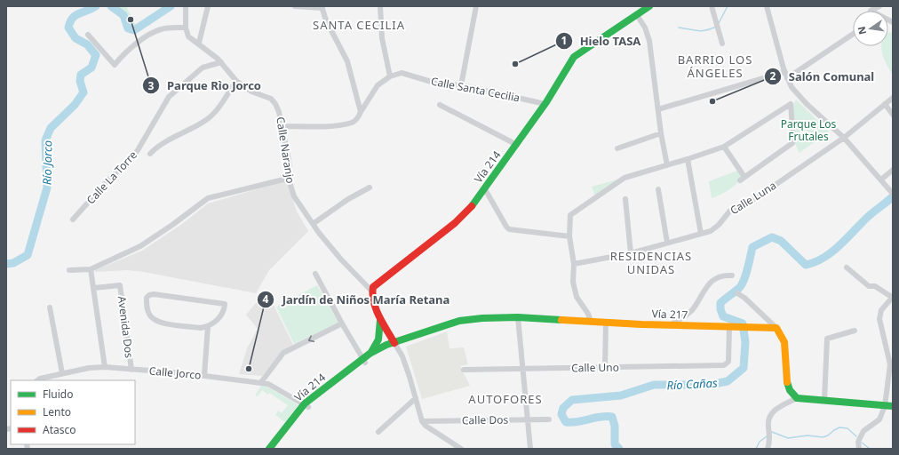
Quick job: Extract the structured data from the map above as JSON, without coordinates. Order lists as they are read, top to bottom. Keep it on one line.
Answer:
{"streets":{"main road":["Vía 214","Vía 217"],"street":["Calle Santa Cecilia","Calle Naranjo","Calle La Torre","Calle Luna","Avenida Dos","Calle Uno","Calle Jorco","Calle Dos"]},"crossings":[["Calle Santa Cecilia","Calle Naranjo"],["Calle Santa Cecilia","Vía 214"],["Calle Naranjo","Vía 214"],["Calle Naranjo","Calle La Torre"],["Vía 214","Vía 217"],["Vía 214","Calle Jorco"],["Vía 217","Calle Uno"],["Avenida Dos","Calle Jorco"]],"districts":["SANTA CECILIA","BARRIO LOS ÁNGELES","RESIDENCIAS UNIDAS","AUTOFORES"],"water":["Río Jorco","Río Cañas"],"parks":["Parque Los Frutales"],"places":["Parque Rìo Jorco","Hielo TASA","Salón Comunal","Jardín de Niños María Retana"],"legend":["Fluido","Lento","Atasco"],"north":"left"}
